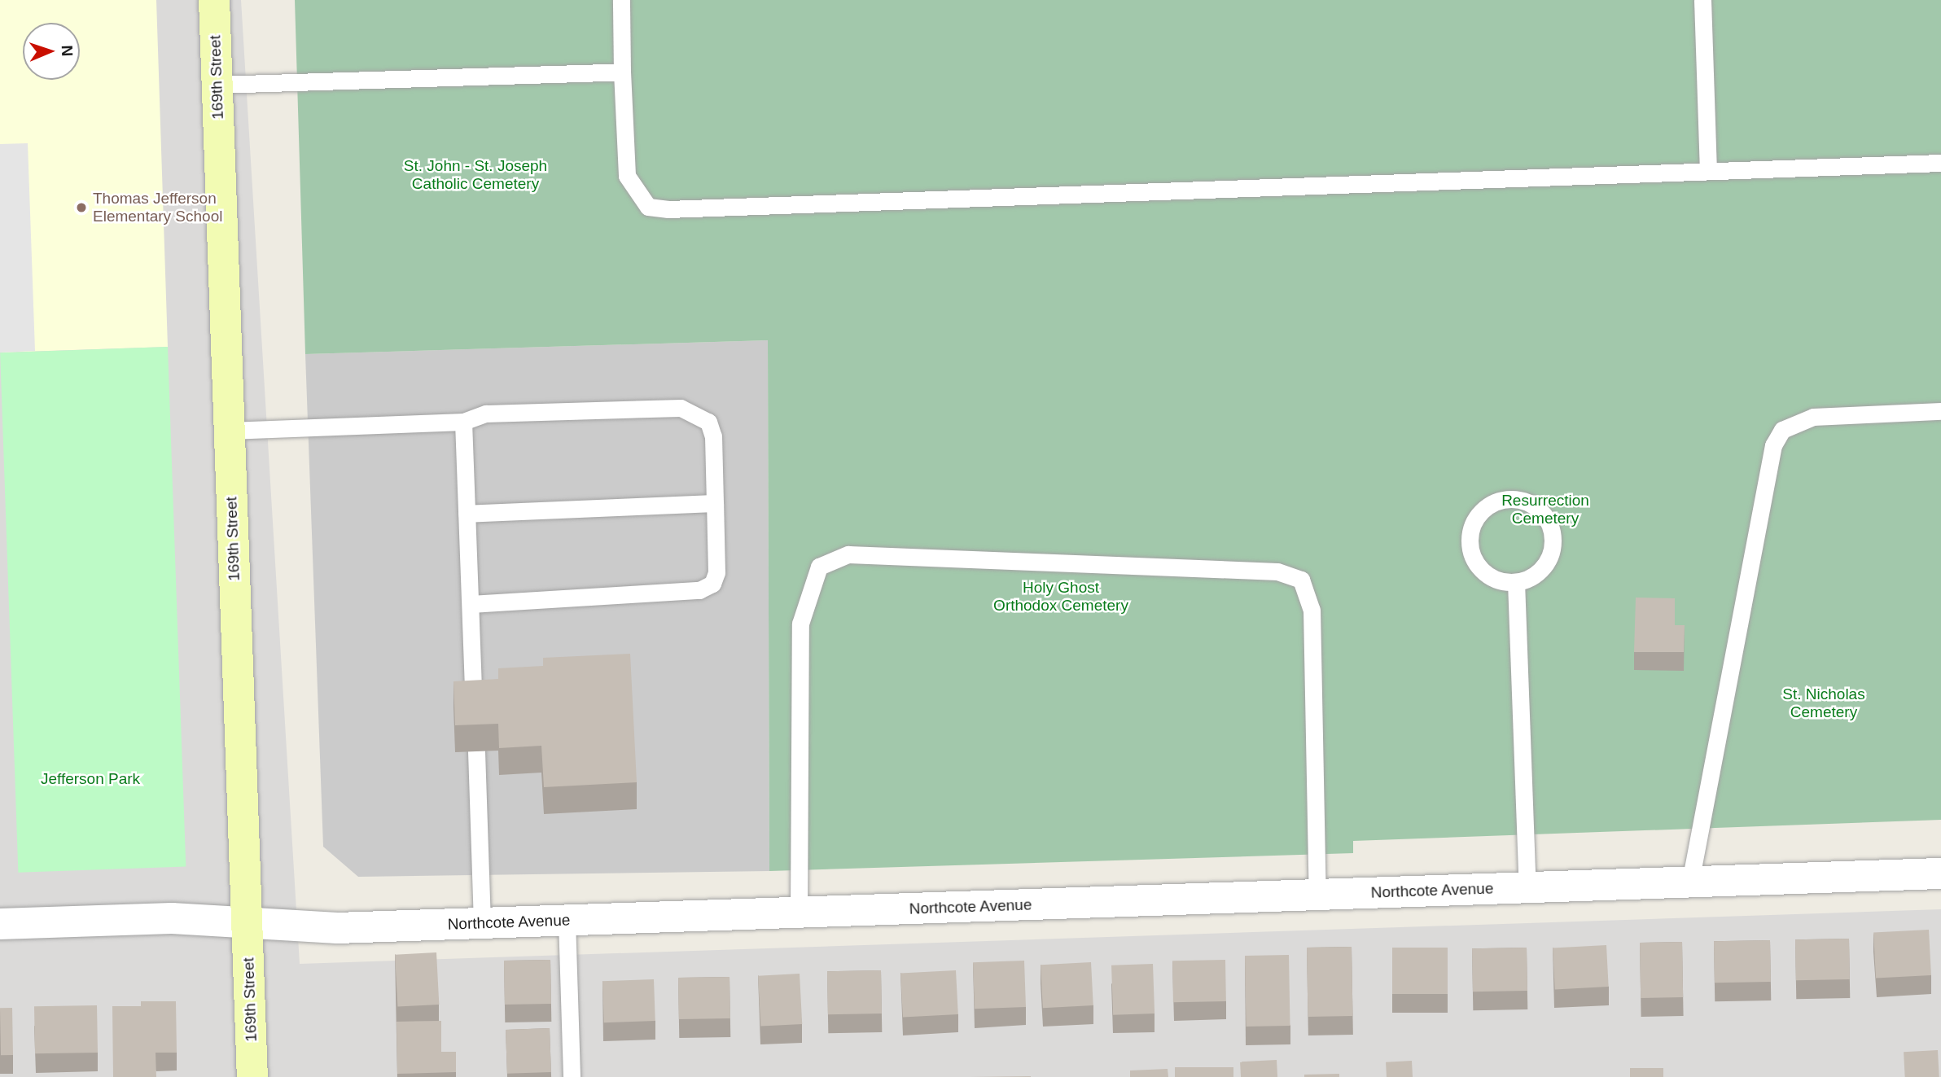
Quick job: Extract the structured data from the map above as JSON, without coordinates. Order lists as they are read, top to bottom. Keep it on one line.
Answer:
{"streets":{"street":["169th Street","Northcote Avenue"]},"crossings":[["169th Street","Northcote Avenue"]],"parks":["St. John - St. Joseph Catholic Cemetery","Resurrection Cemetery","Holy Ghost Orthodox Cemetery","St. Nicholas Cemetery","Jefferson Park"],"places":["Thomas Jefferson Elementary School"],"north":"right"}
